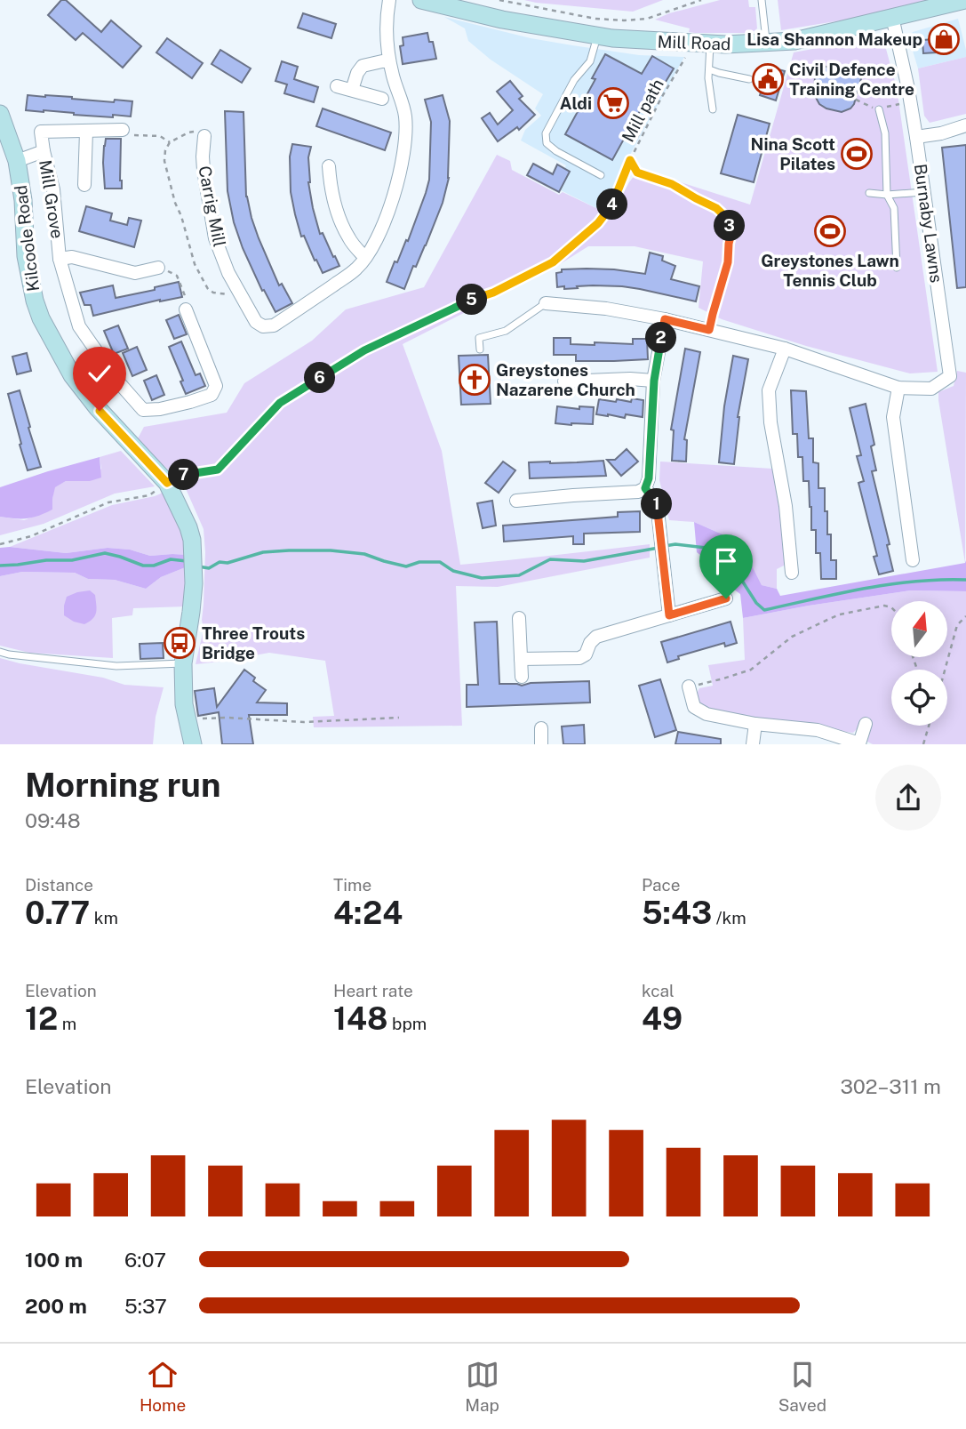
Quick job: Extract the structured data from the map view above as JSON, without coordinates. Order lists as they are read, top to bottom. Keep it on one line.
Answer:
{"streets":{"main road":["Mill Road","Kilcoole Road"],"street":["Mill Grove","Carrig Mill","Burnaby Lawns"],"path":["Mill path"]},"crossings":[["Mill Road","Burnaby Lawns"],["Mill path","Kilcoole Road"],["Mill Grove","Kilcoole Road"]],"places":{"shop":["Lisa Shannon Makeup"],"public building":["Civil Defence Training Centre"],"supermarket":["Aldi"],"sports":["Nina Scott Pilates","Greystones Lawn Tennis Club"],"church":["Greystones Nazarene Church"],"bus stop":["Three Trouts Bridge"]},"north":"top","page":{"pins":["4","3","5","2","6","7","1"],"heading":["Morning run","09:48"],"stats":[["Distance","0.77 km"],["Time","4:24"],["Pace","5:43 /km"],["Elevation","12 m"],["Heart rate","148 bpm"],["kcal","49"]],"chart":["Elevation","302–311 m"],"list":[{"name":"100 m","note":"6:07"},{"name":"200 m","note":"5:37"}],"tabs":["Home","Map","Saved"]}}
